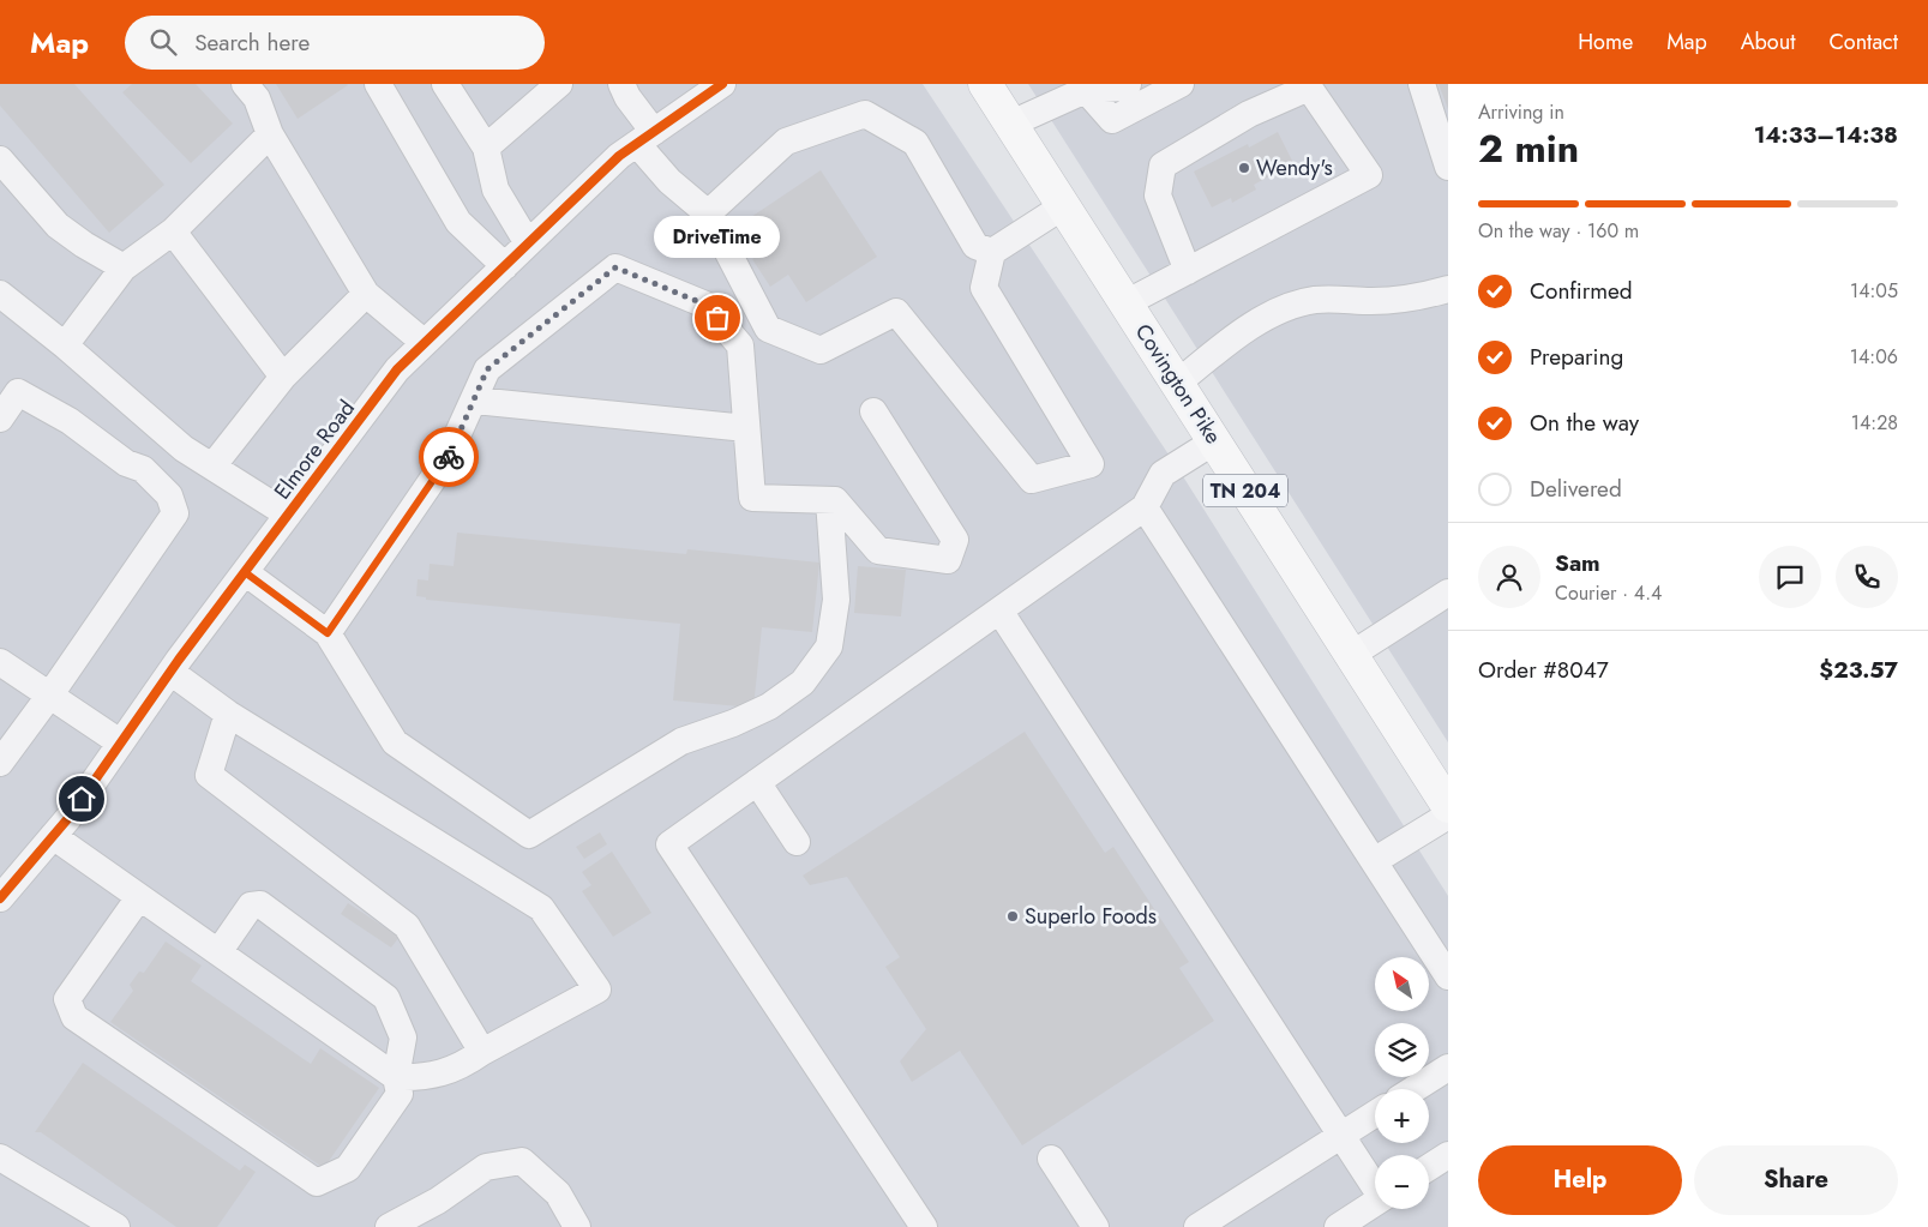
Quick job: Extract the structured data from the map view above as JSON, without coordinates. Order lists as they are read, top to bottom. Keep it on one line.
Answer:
{"streets":{"main road":["Covington Pike","TN 204"],"street":["Elmore Road"]},"places":["Wendy's","DriveTime","Superlo Foods"],"north":"top left","page":{"header":"Map","search":"Search here","nav":["Home","Map","About","Contact"],"heading":["2 min","Arriving in","14:33–14:38"],"panel":["Sam","Courier · 4.4","Order #8047","$23.57"],"bar":"On the way · 160 m","bubble":"DriveTime","list":[["Confirmed","14:05"],["Preparing","14:06"],["On the way","14:28"],"Delivered"],"map_buttons":["+","−"],"buttons":["Help","Share"]}}
